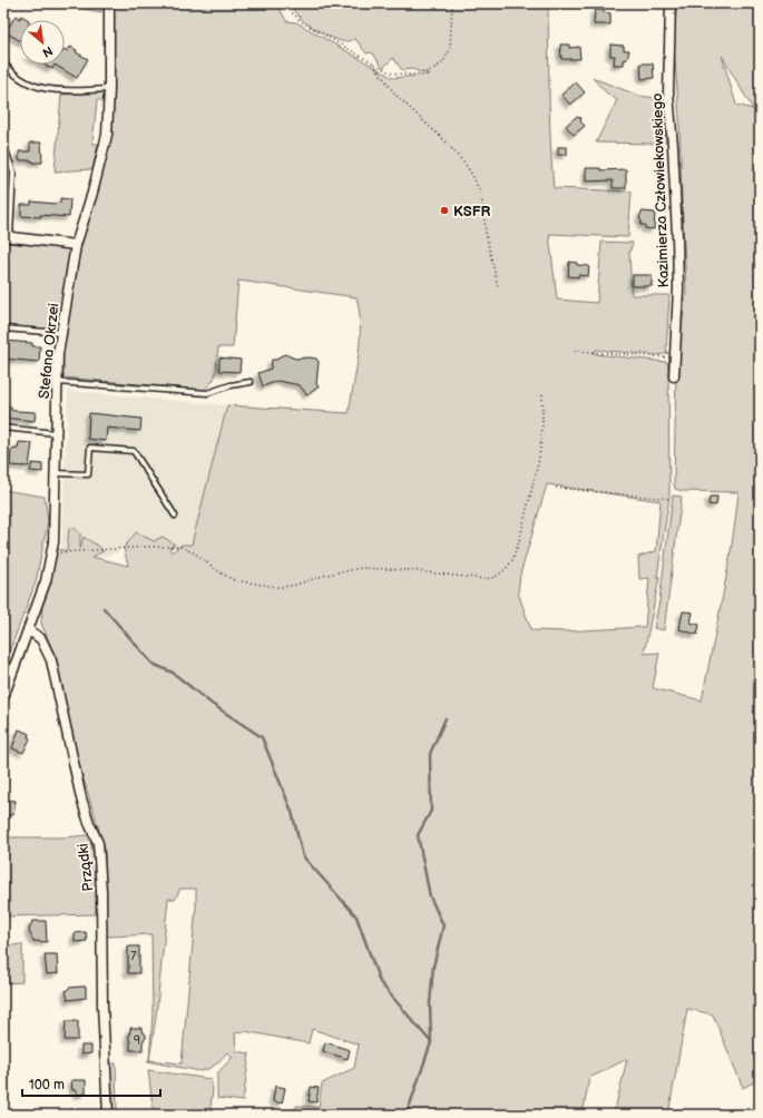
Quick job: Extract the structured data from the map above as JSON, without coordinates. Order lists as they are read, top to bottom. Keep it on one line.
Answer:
{"streets":{"street":["Kazimierza Człowiekowskiego","Stefana Okrzei","Prządki"]},"crossings":[["Stefana Okrzei","Prządki"]],"places":["KSFR"],"house_numbers":["7","9"],"scale_bar":"100 m","north":"bottom right"}
